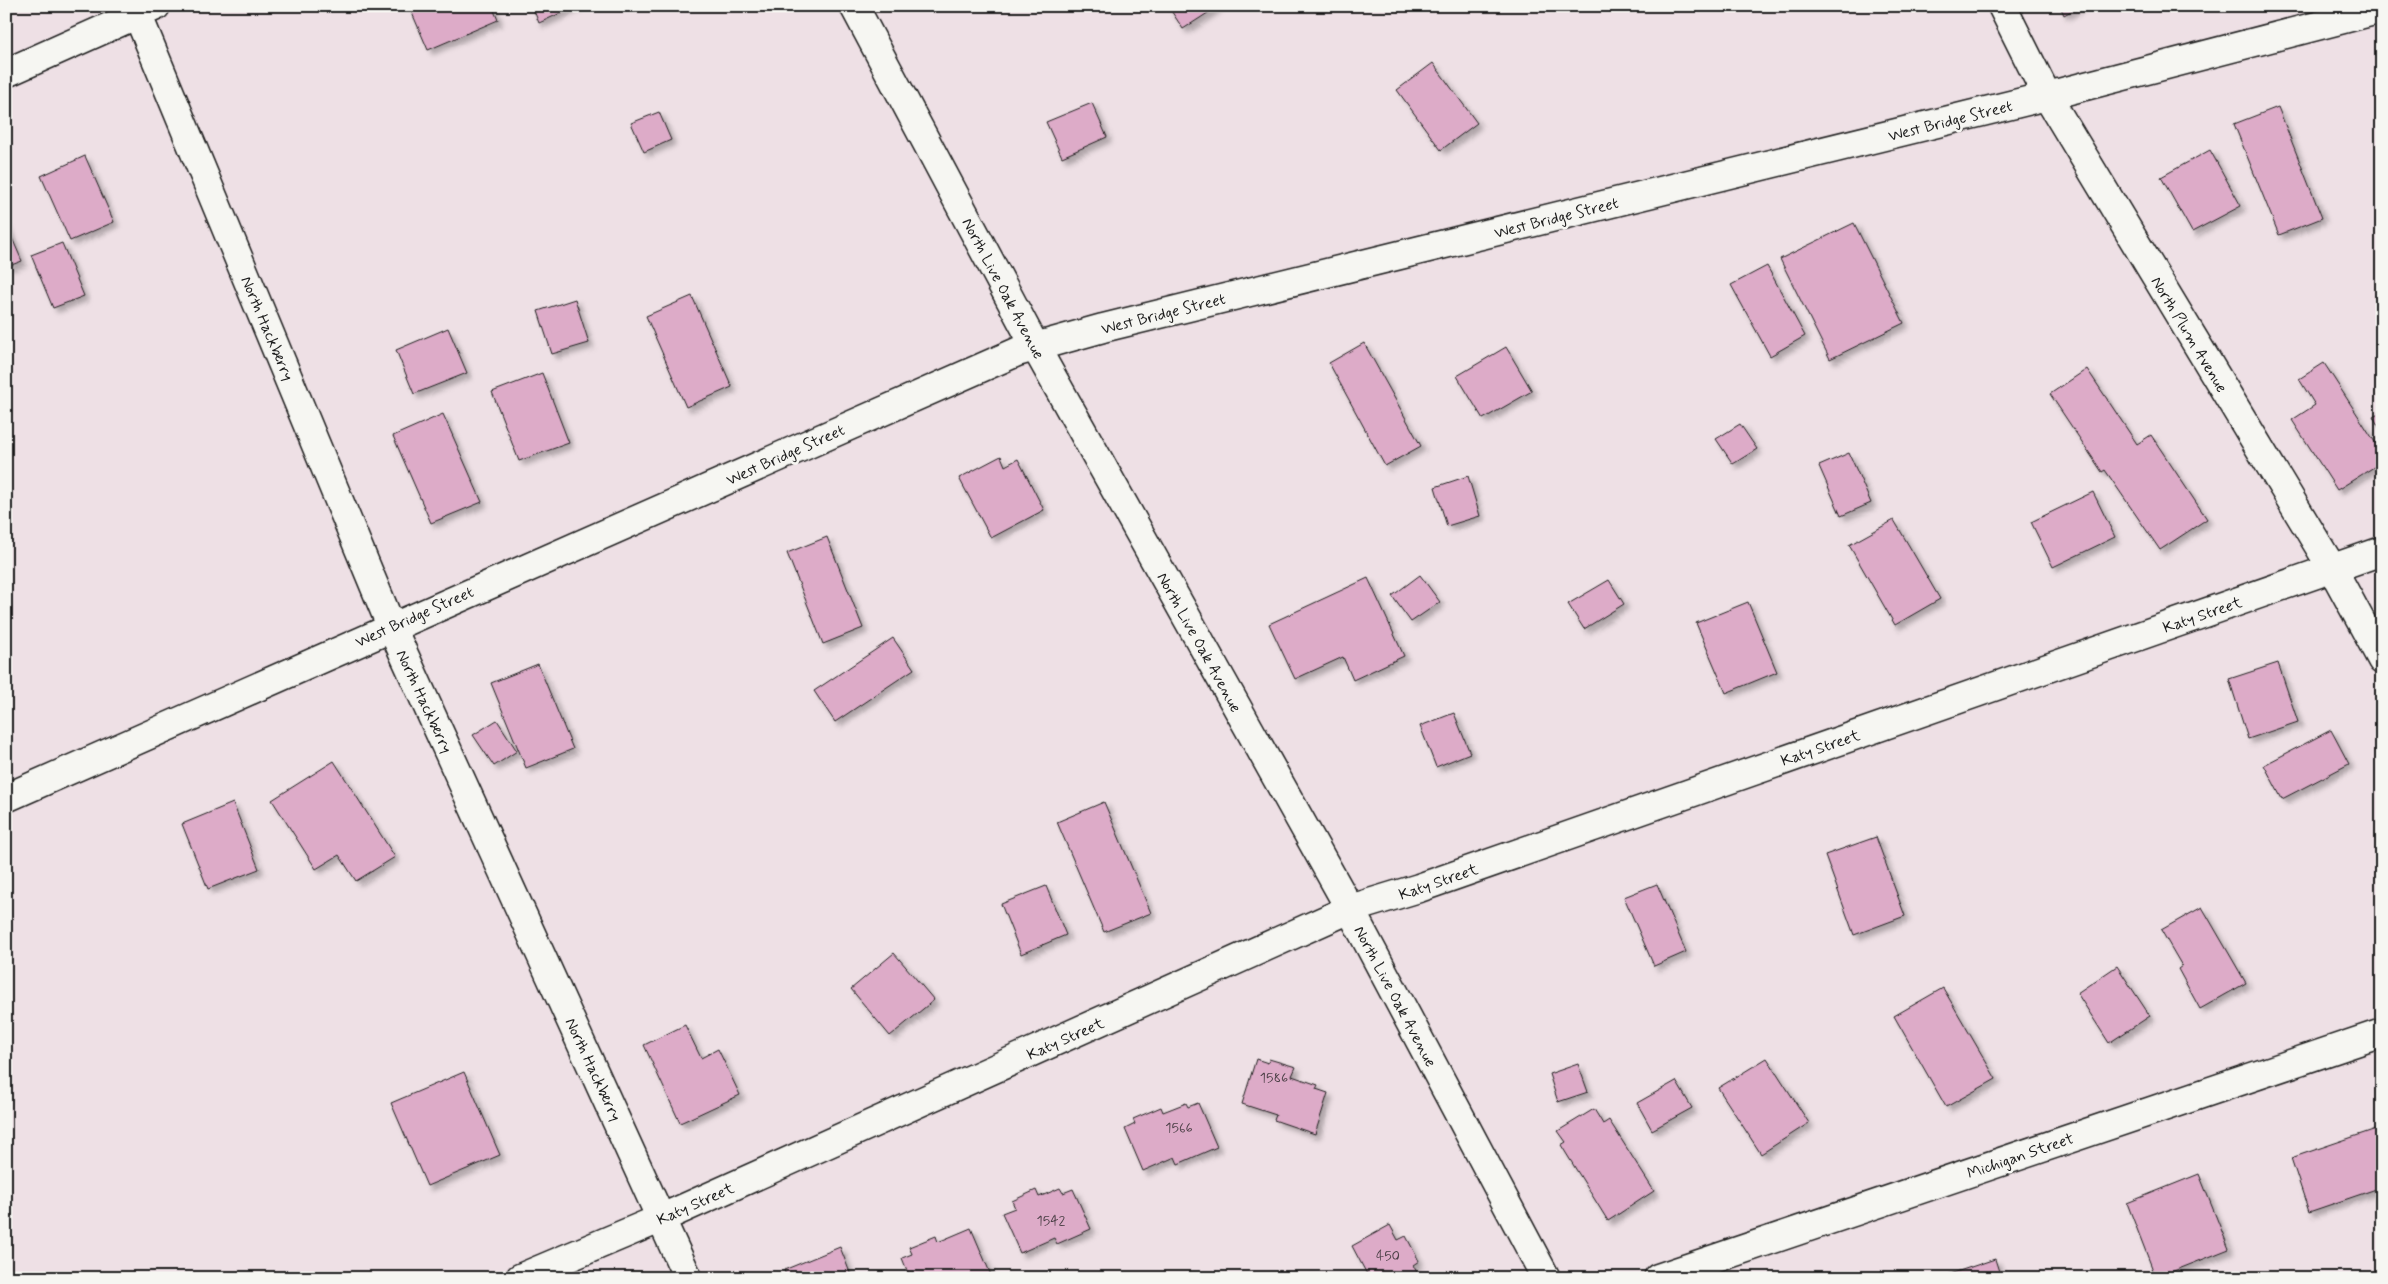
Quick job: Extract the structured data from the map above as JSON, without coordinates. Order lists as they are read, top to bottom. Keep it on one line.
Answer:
{"streets":{"street":["West Bridge Street","North Live Oak Avenue","North Hackberry","North Plum Avenue","Katy Street","Michigan Street"]},"crossings":[["West Bridge Street","North Live Oak Avenue"],["West Bridge Street","North Hackberry"],["West Bridge Street","North Plum Avenue"],["North Live Oak Avenue","Katy Street"],["North Hackberry","Katy Street"],["North Plum Avenue","Katy Street"]],"house_numbers":["1586","1566","1542","450"]}
